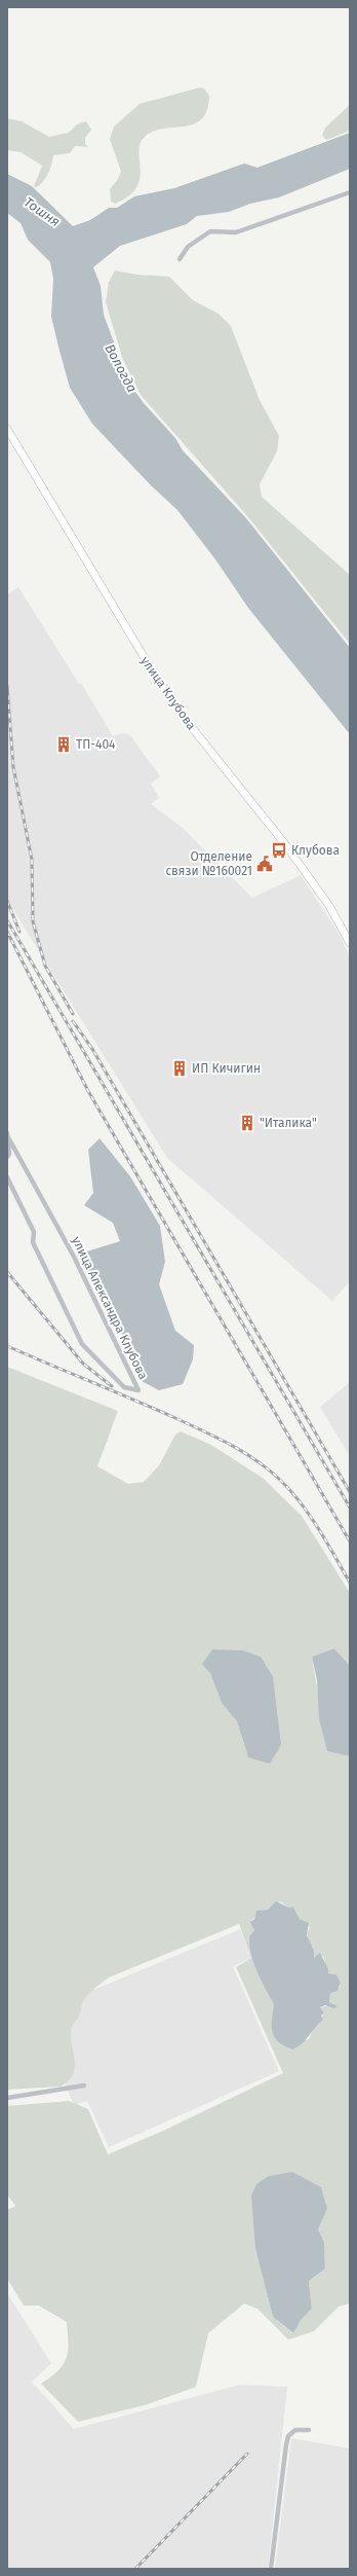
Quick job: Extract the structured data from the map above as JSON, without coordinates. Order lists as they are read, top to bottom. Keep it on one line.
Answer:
{"streets":{"main road":["улица Клубова"],"street":["улица Александра Клубова"]},"water":["Тошня","Вологда"],"places":{"building":["ТП-404","ИП Кичигин","\"Италика\""],"bus stop":["Клубова"],"public building":["Отделение связи №160021"]}}
